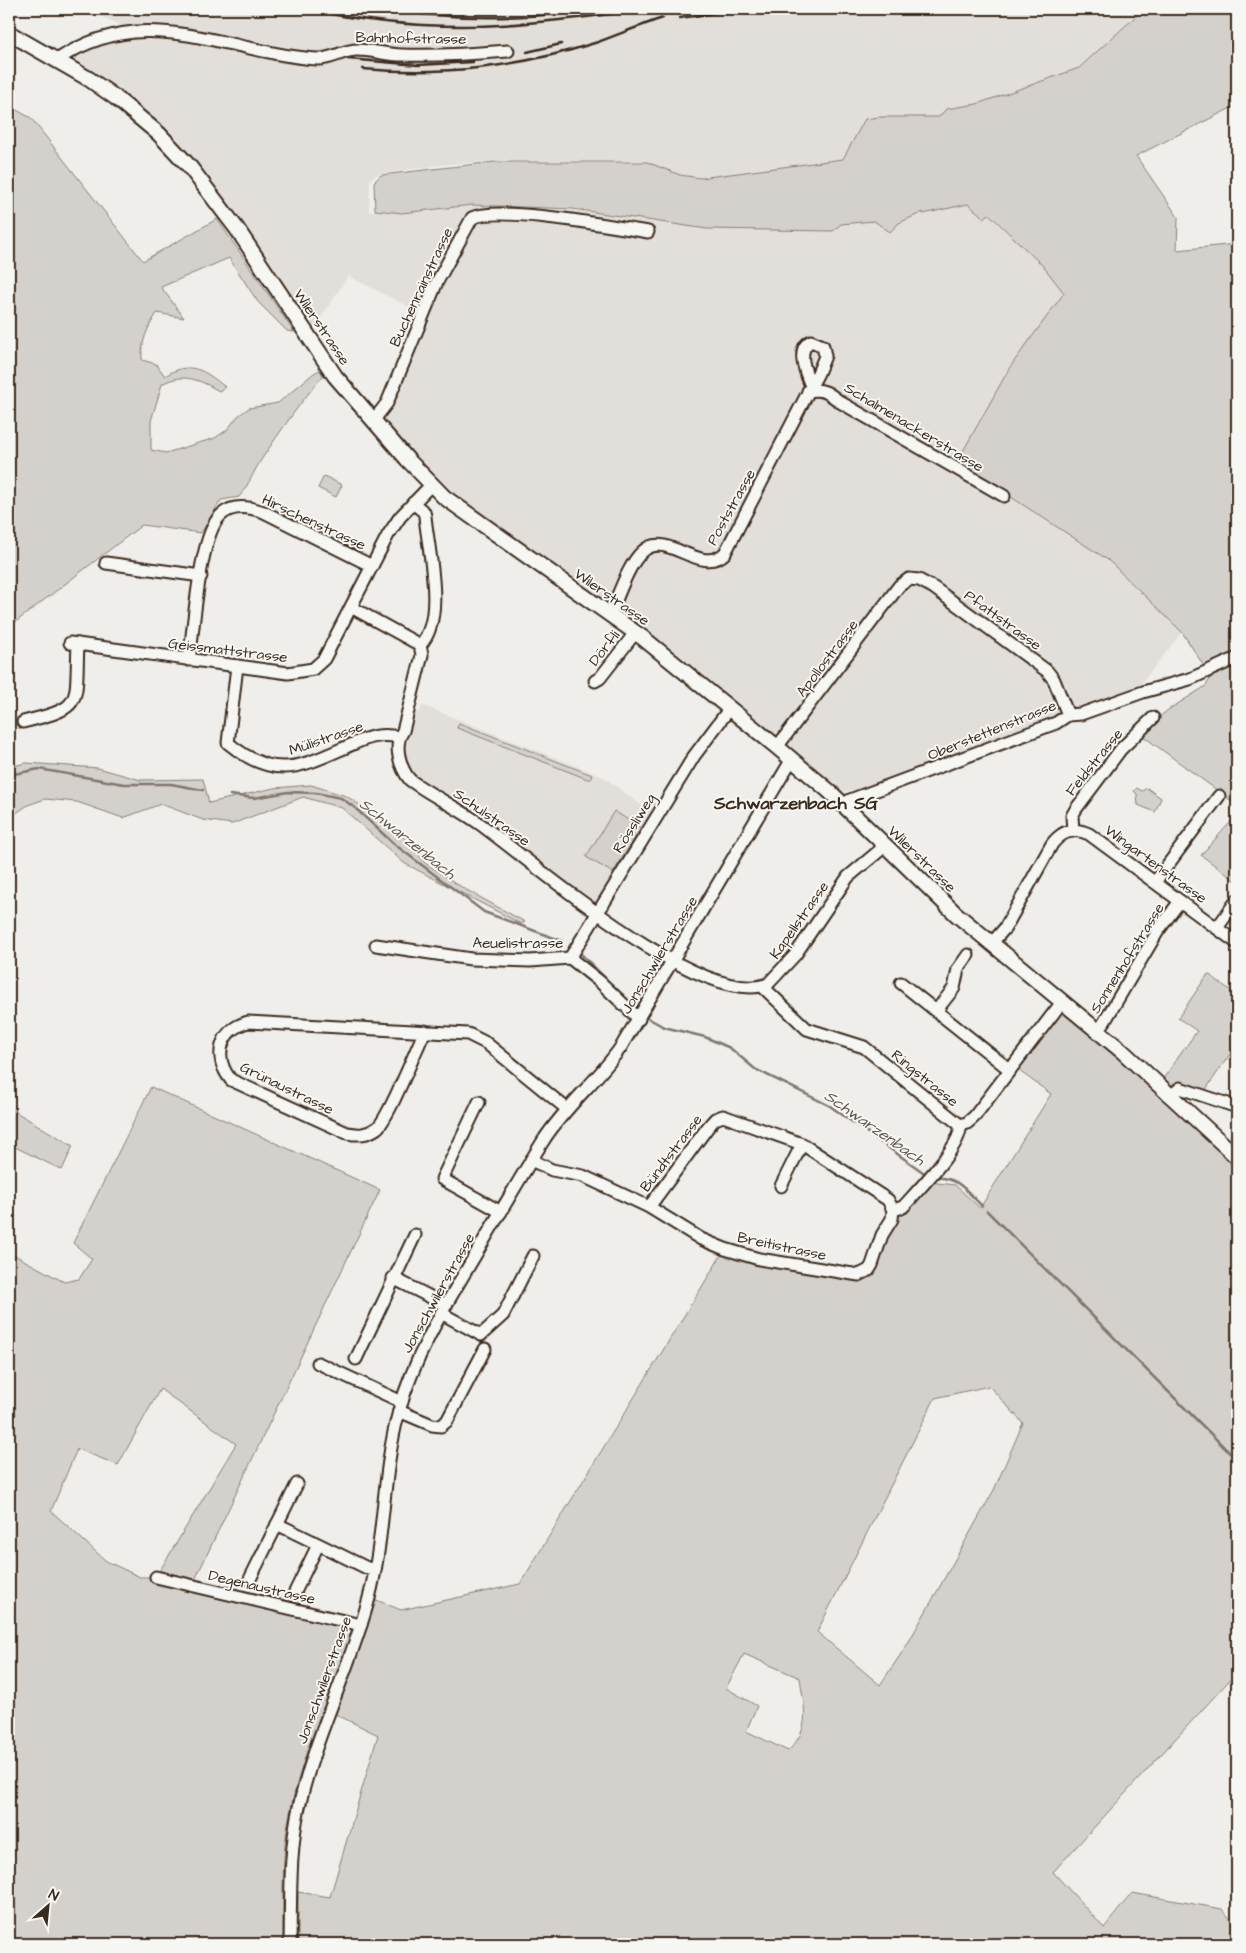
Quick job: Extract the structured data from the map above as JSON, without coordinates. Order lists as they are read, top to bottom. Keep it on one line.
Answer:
{"streets":{"main road":["Wilerstrasse"],"street":["Bahnhofstrasse","Buchenrainstrasse","Schalmenackerstrasse","Poststrasse","Hirschenstrasse","Pfattstrasse","Dörfli","Geissmattstrasse","Apollostrasse","Oberstettenstrasse","Mülistrasse","Feldstrasse","Schulstrasse","Rössliweg","Wingartenstrasse","Kapellstrasse","Aeuelistrasse","Jonschwilerstrasse","Sonnenhofstrasse","Ringstrasse","Grünaustrasse","Bündtstrasse","Breitistrasse","Degenaustrasse"]},"crossings":[["Bahnhofstrasse","Wilerstrasse"],["Buchenrainstrasse","Wilerstrasse"],["Wilerstrasse","Poststrasse"],["Wilerstrasse","Dörfli"],["Wilerstrasse","Geissmattstrasse"],["Wilerstrasse","Apollostrasse"],["Wilerstrasse","Oberstettenstrasse"],["Wilerstrasse","Rössliweg"],["Wilerstrasse","Kapellstrasse"],["Wilerstrasse","Jonschwilerstrasse"],["Wilerstrasse","Sonnenhofstrasse"],["Wilerstrasse","Ringstrasse"],["Schalmenackerstrasse","Poststrasse"],["Hirschenstrasse","Geissmattstrasse"],["Pfattstrasse","Apollostrasse"],["Pfattstrasse","Oberstettenstrasse"],["Geissmattstrasse","Mülistrasse"],["Mülistrasse","Schulstrasse"],["Feldstrasse","Wingartenstrasse"],["Schulstrasse","Rössliweg"],["Schulstrasse","Jonschwilerstrasse"],["Rössliweg","Aeuelistrasse"],["Wingartenstrasse","Sonnenhofstrasse"],["Kapellstrasse","Ringstrasse"],["Aeuelistrasse","Jonschwilerstrasse"],["Jonschwilerstrasse","Grünaustrasse"],["Jonschwilerstrasse","Breitistrasse"],["Jonschwilerstrasse","Degenaustrasse"],["Bündtstrasse","Breitistrasse"]],"districts":["Schwarzenbach SG"],"water":["Schwarzenbach"],"north":"top right"}
